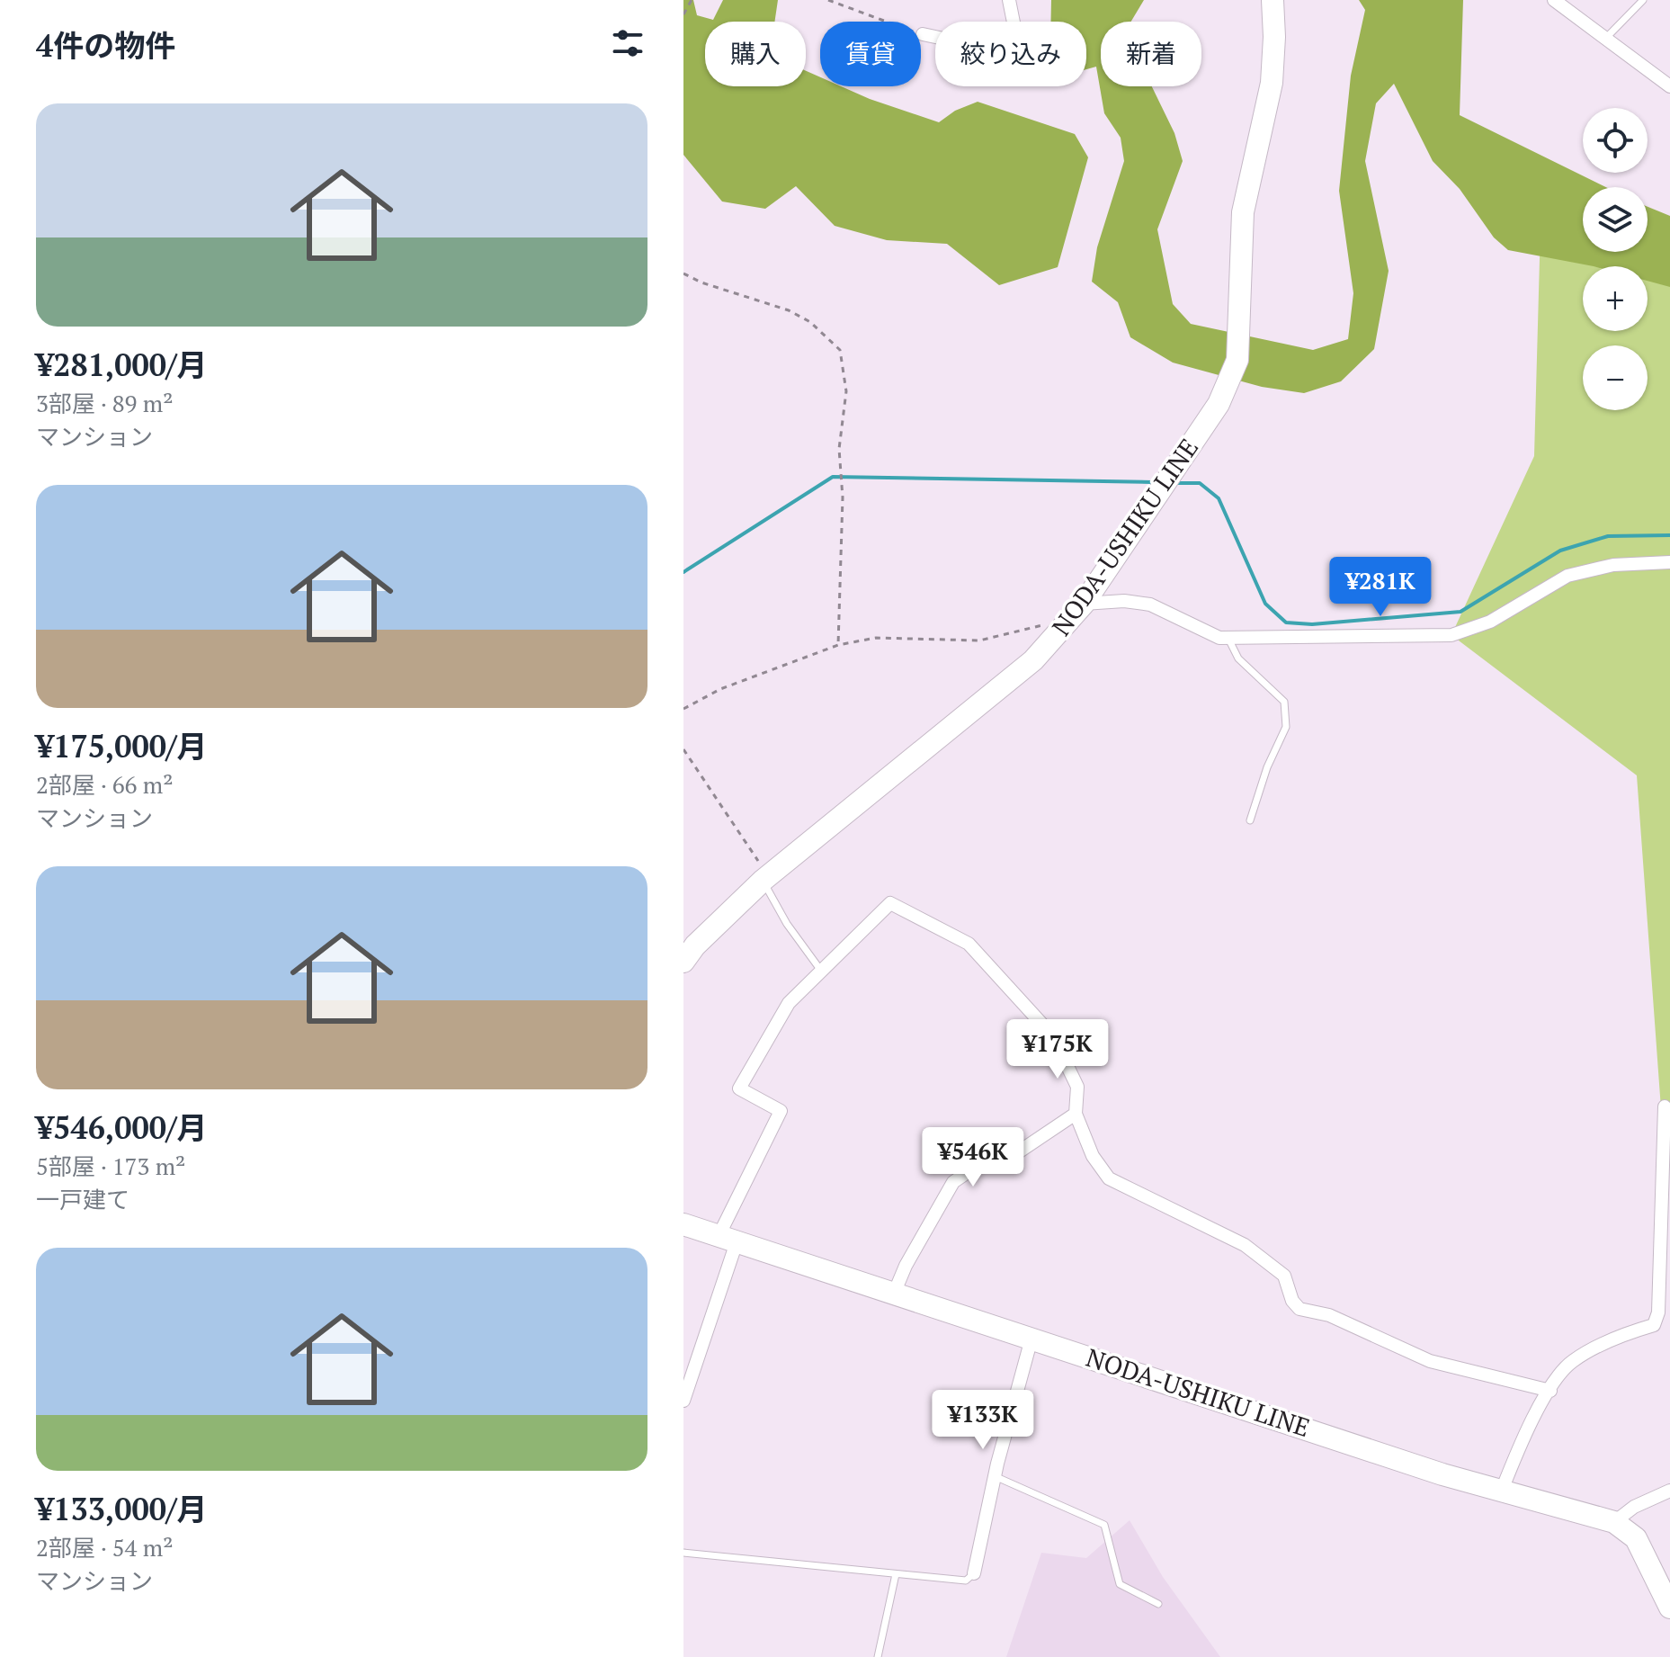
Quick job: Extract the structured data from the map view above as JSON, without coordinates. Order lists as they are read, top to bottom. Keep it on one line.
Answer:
{"streets":{"main road":["NODA-USHIKU LINE"]},"page":{"heading":"4件の物件","chip":["購入","賃貸","絞り込み","新着"],"list":[{"name":"¥281,000/月","note":"3部屋 · 89 m² · マンション"},{"name":"¥175,000/月","note":"2部屋 · 66 m² · マンション"},{"name":"¥546,000/月","note":"5部屋 · 173 m² · 一戸建て"},{"name":"¥133,000/月","note":"2部屋 · 54 m² · マンション"}],"map_buttons":["+","−"],"price":["¥281K","¥175K","¥546K","¥133K"]}}
